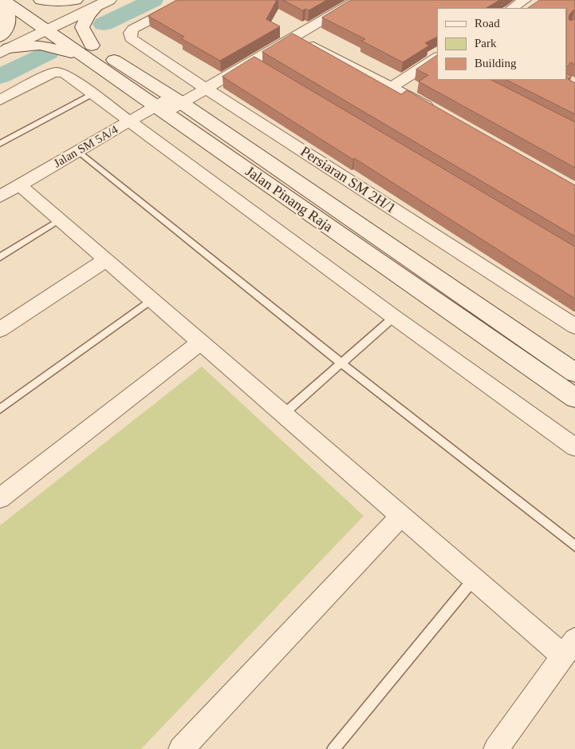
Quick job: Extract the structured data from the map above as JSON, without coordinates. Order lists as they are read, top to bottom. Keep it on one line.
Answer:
{"streets":{"main road":["Jalan Pinang Raja"],"street":["Jalan SM 5A/4","Persiaran SM 2H/1"]},"crossings":[["Jalan SM 5A/4","Persiaran SM 2H/1"],["Jalan SM 5A/4","Jalan Pinang Raja"]],"legend":["Road","Park","Building"]}
